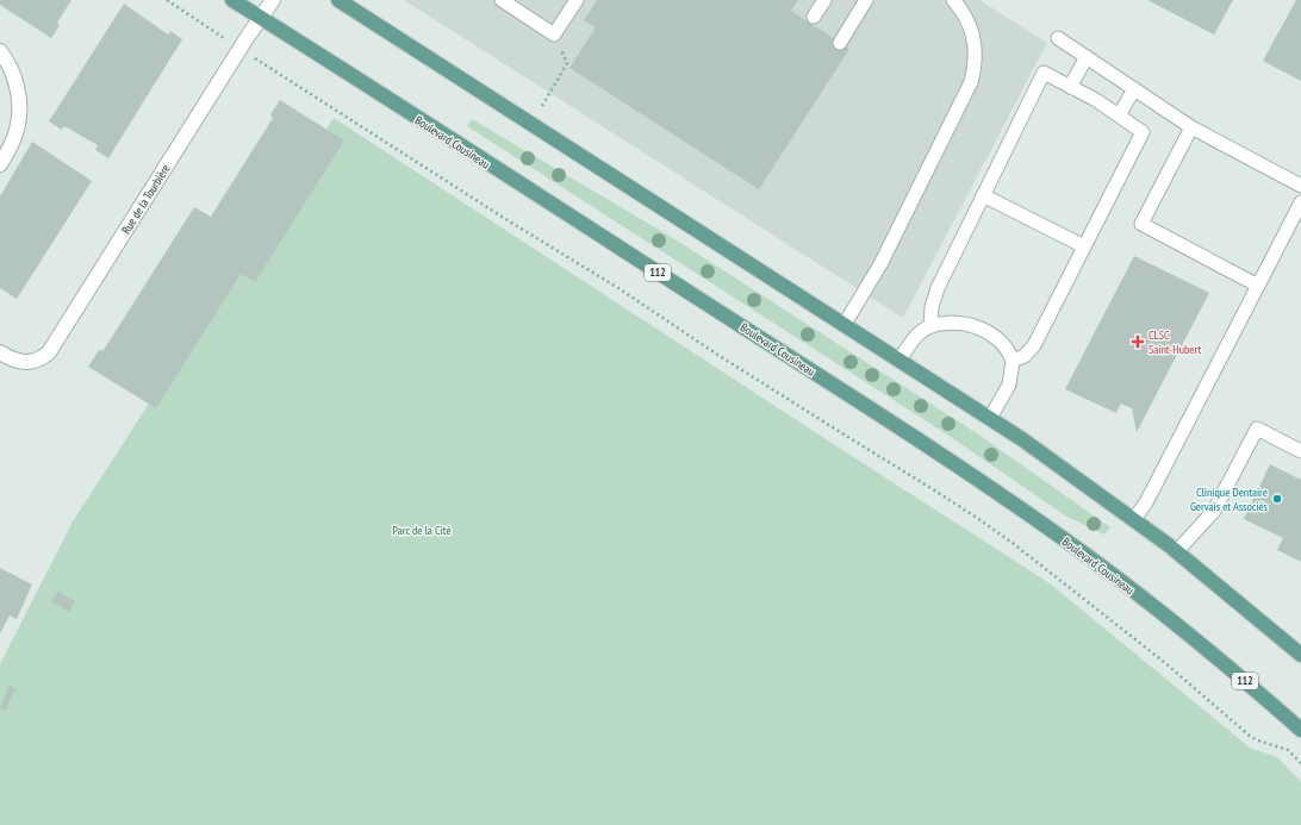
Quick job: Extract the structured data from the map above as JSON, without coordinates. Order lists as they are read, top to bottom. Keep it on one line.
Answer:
{"streets":{"main road":["Boulevard Cousineau","112"],"street":["Rue de la Tourbière"]},"crossings":[["Boulevard Cousineau","Rue de la Tourbière"]],"parks":["Parc de la Cité"],"places":{"health":["CLSC Saint-Hubert"],"other":["Clinique Dentaire Gervais et Associés"]}}
